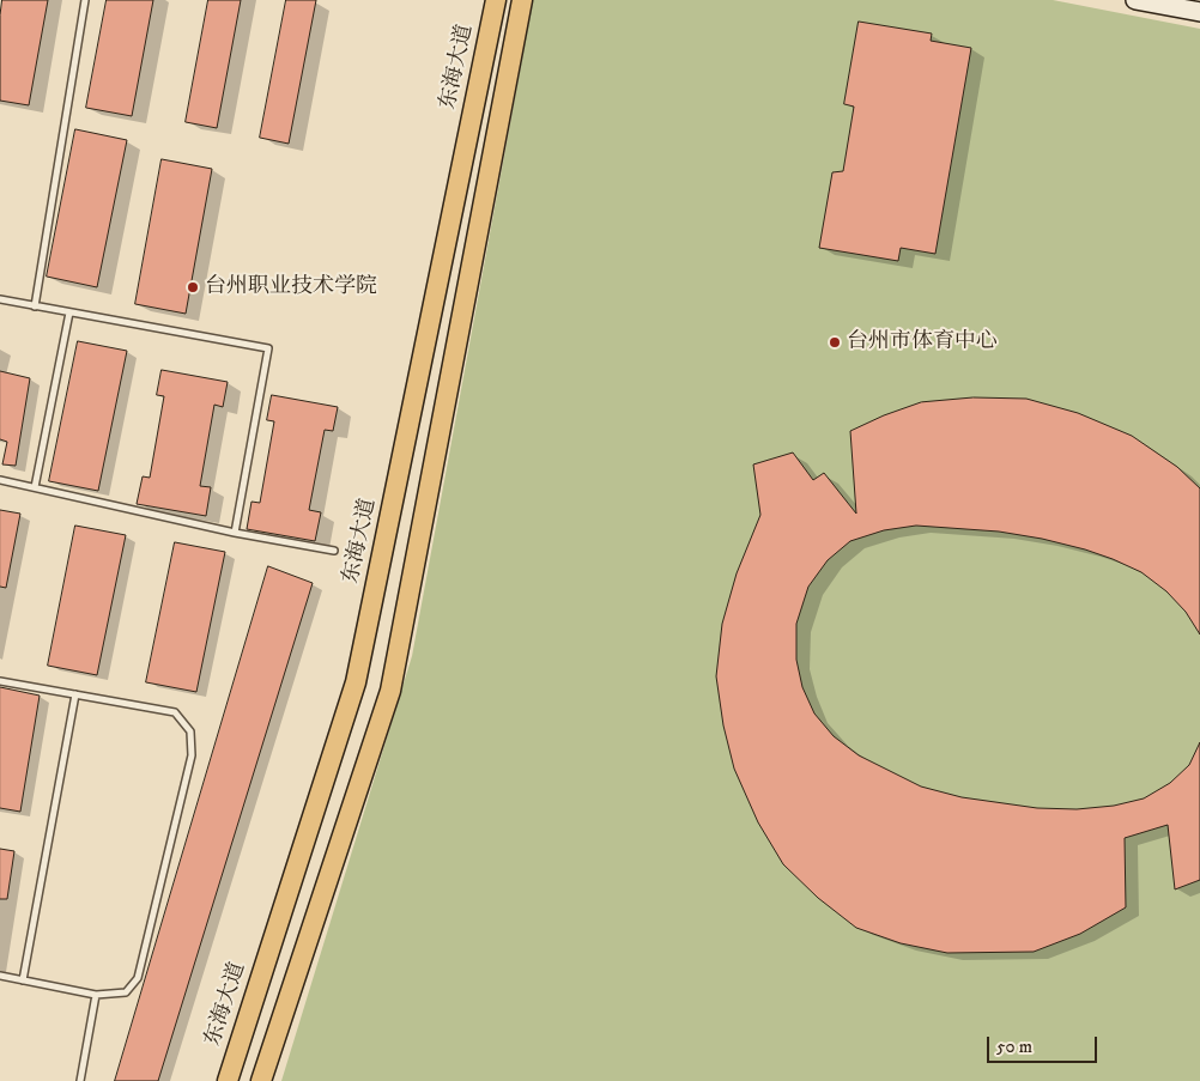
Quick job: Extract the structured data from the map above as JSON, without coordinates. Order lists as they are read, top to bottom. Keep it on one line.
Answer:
{"streets":{"main road":["东海大道"]},"places":["台州职业技术学院","台州市体育中心"],"scale_bar":"50 m"}
